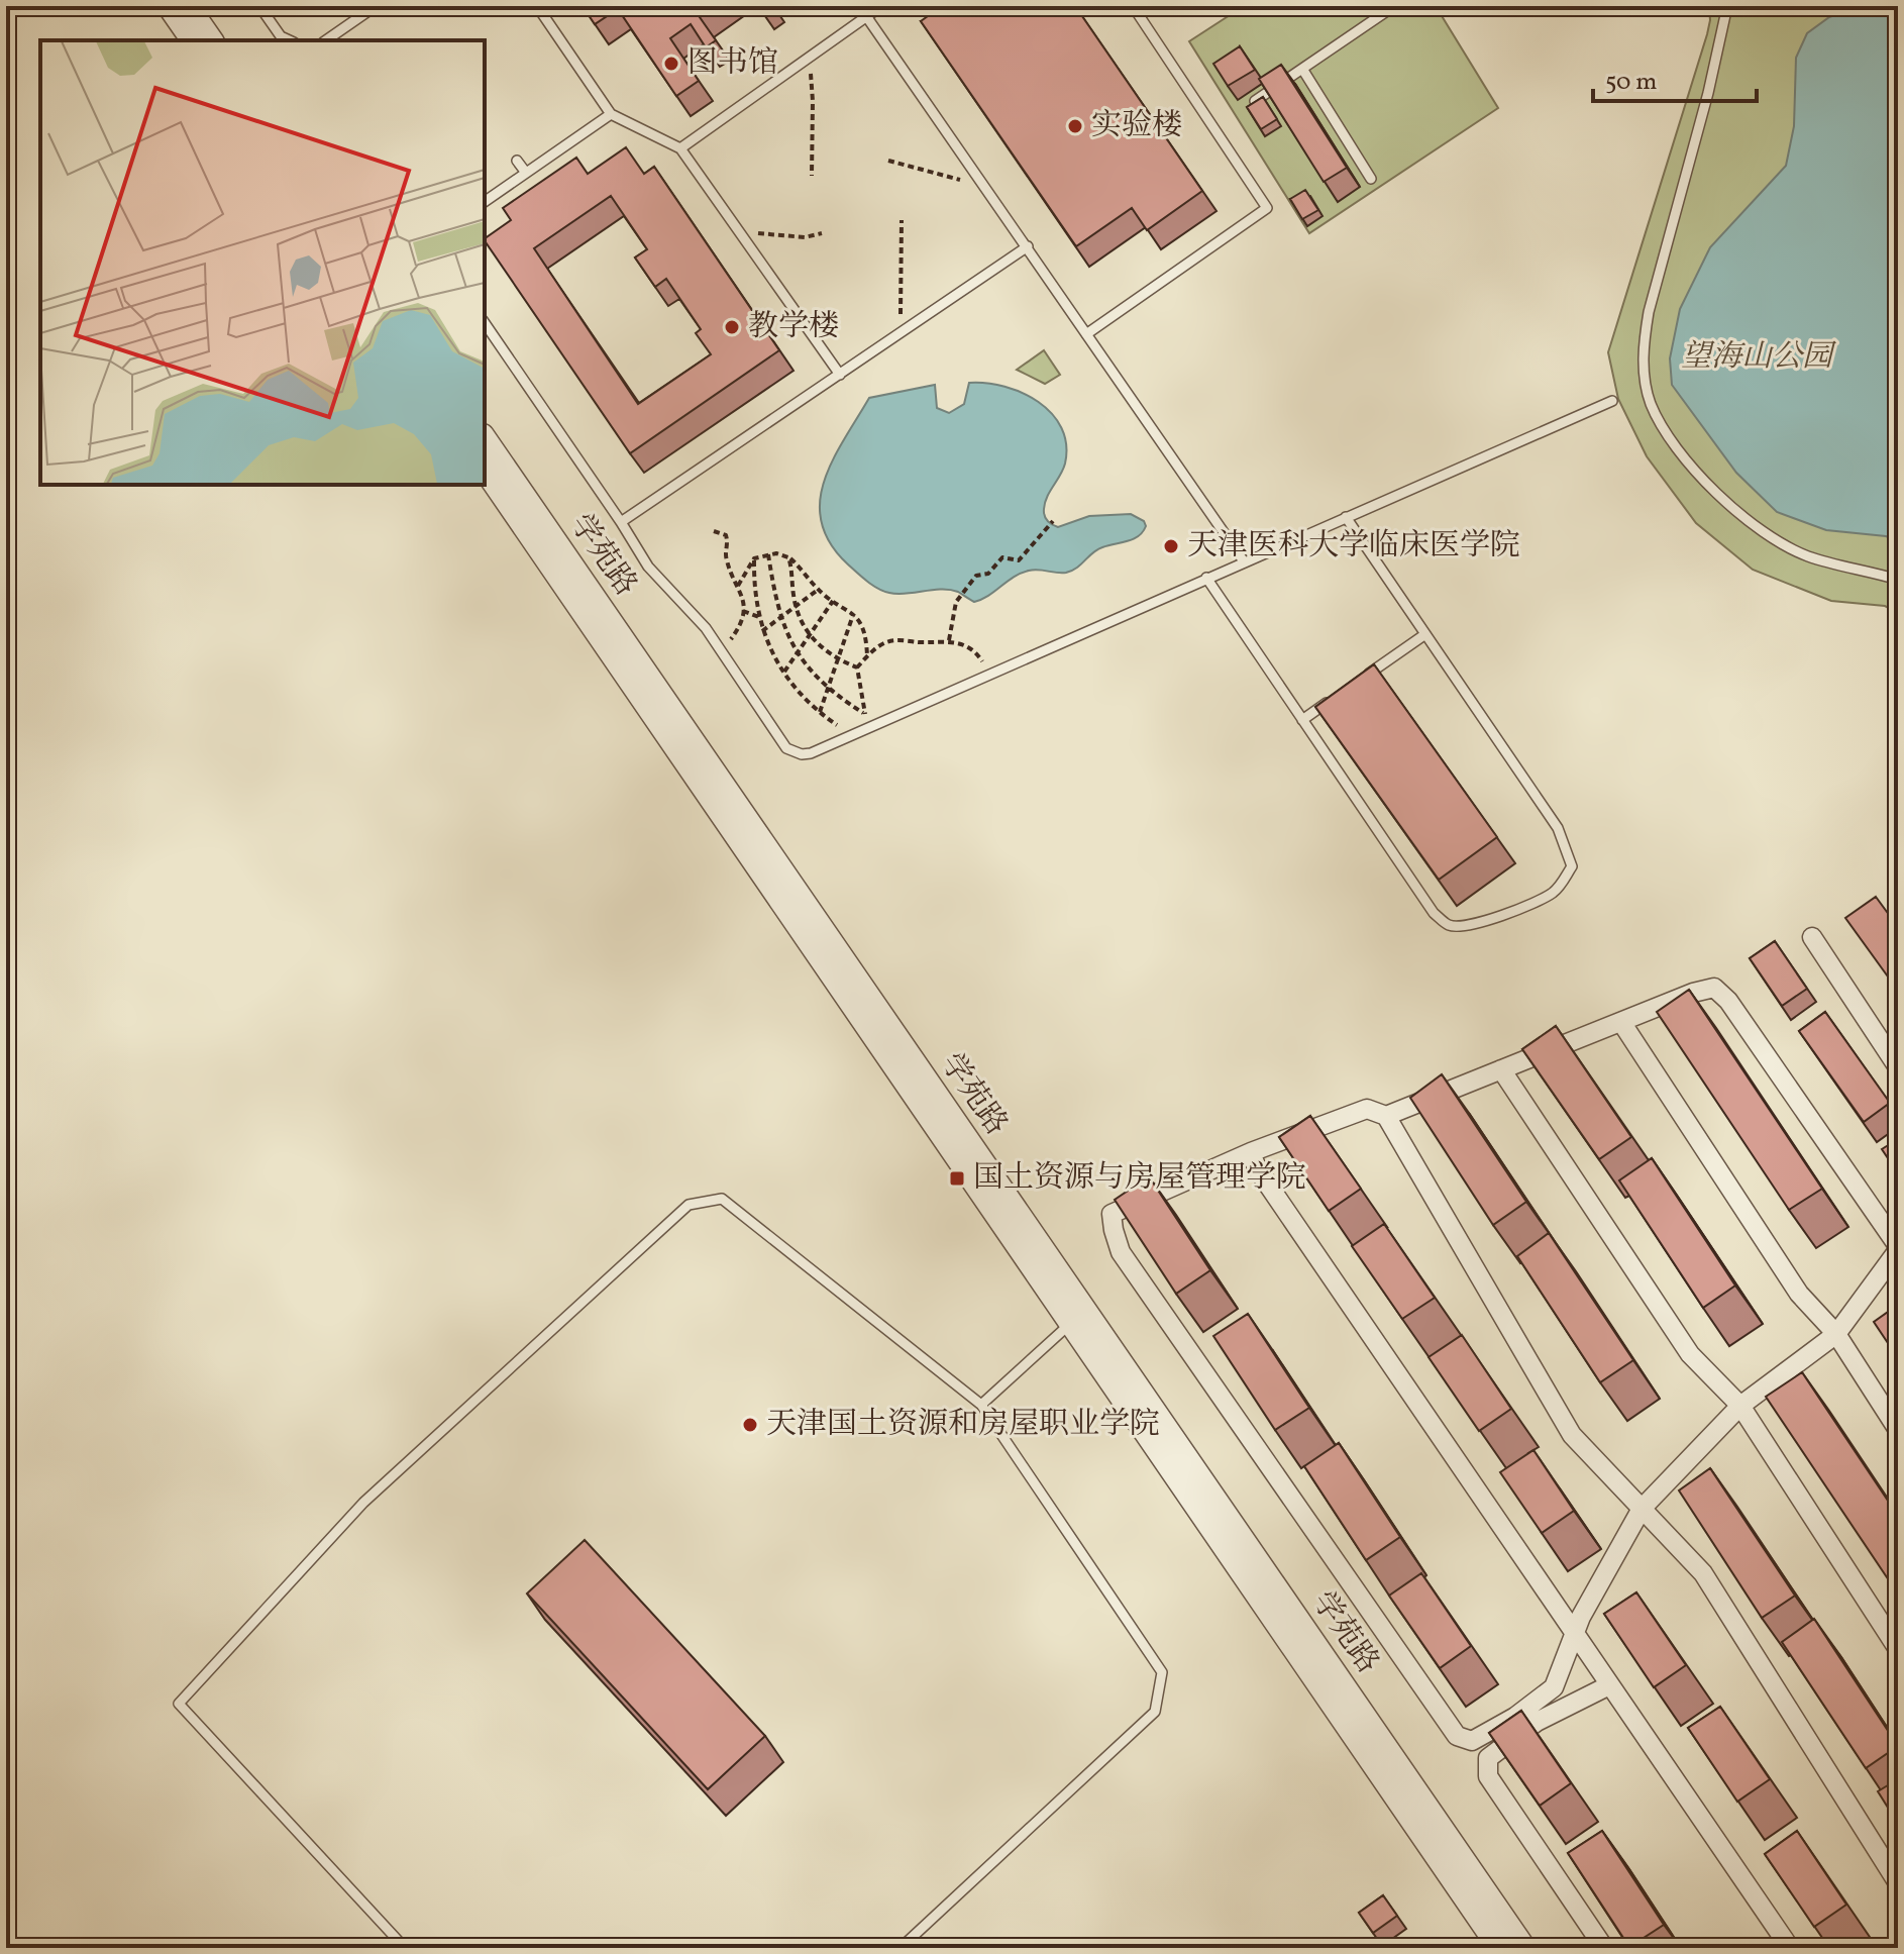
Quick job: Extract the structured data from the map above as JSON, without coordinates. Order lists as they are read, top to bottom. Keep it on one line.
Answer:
{"streets":{"street":["学苑路"]},"parks":["望海山公园"],"places":{"other":["图书馆","实验楼","教学楼","天津医科大学临床医学院","天津国土资源和房屋职业学院"],"transit":["国土资源与房屋管理学院"]},"scale_bar":"50 m"}
